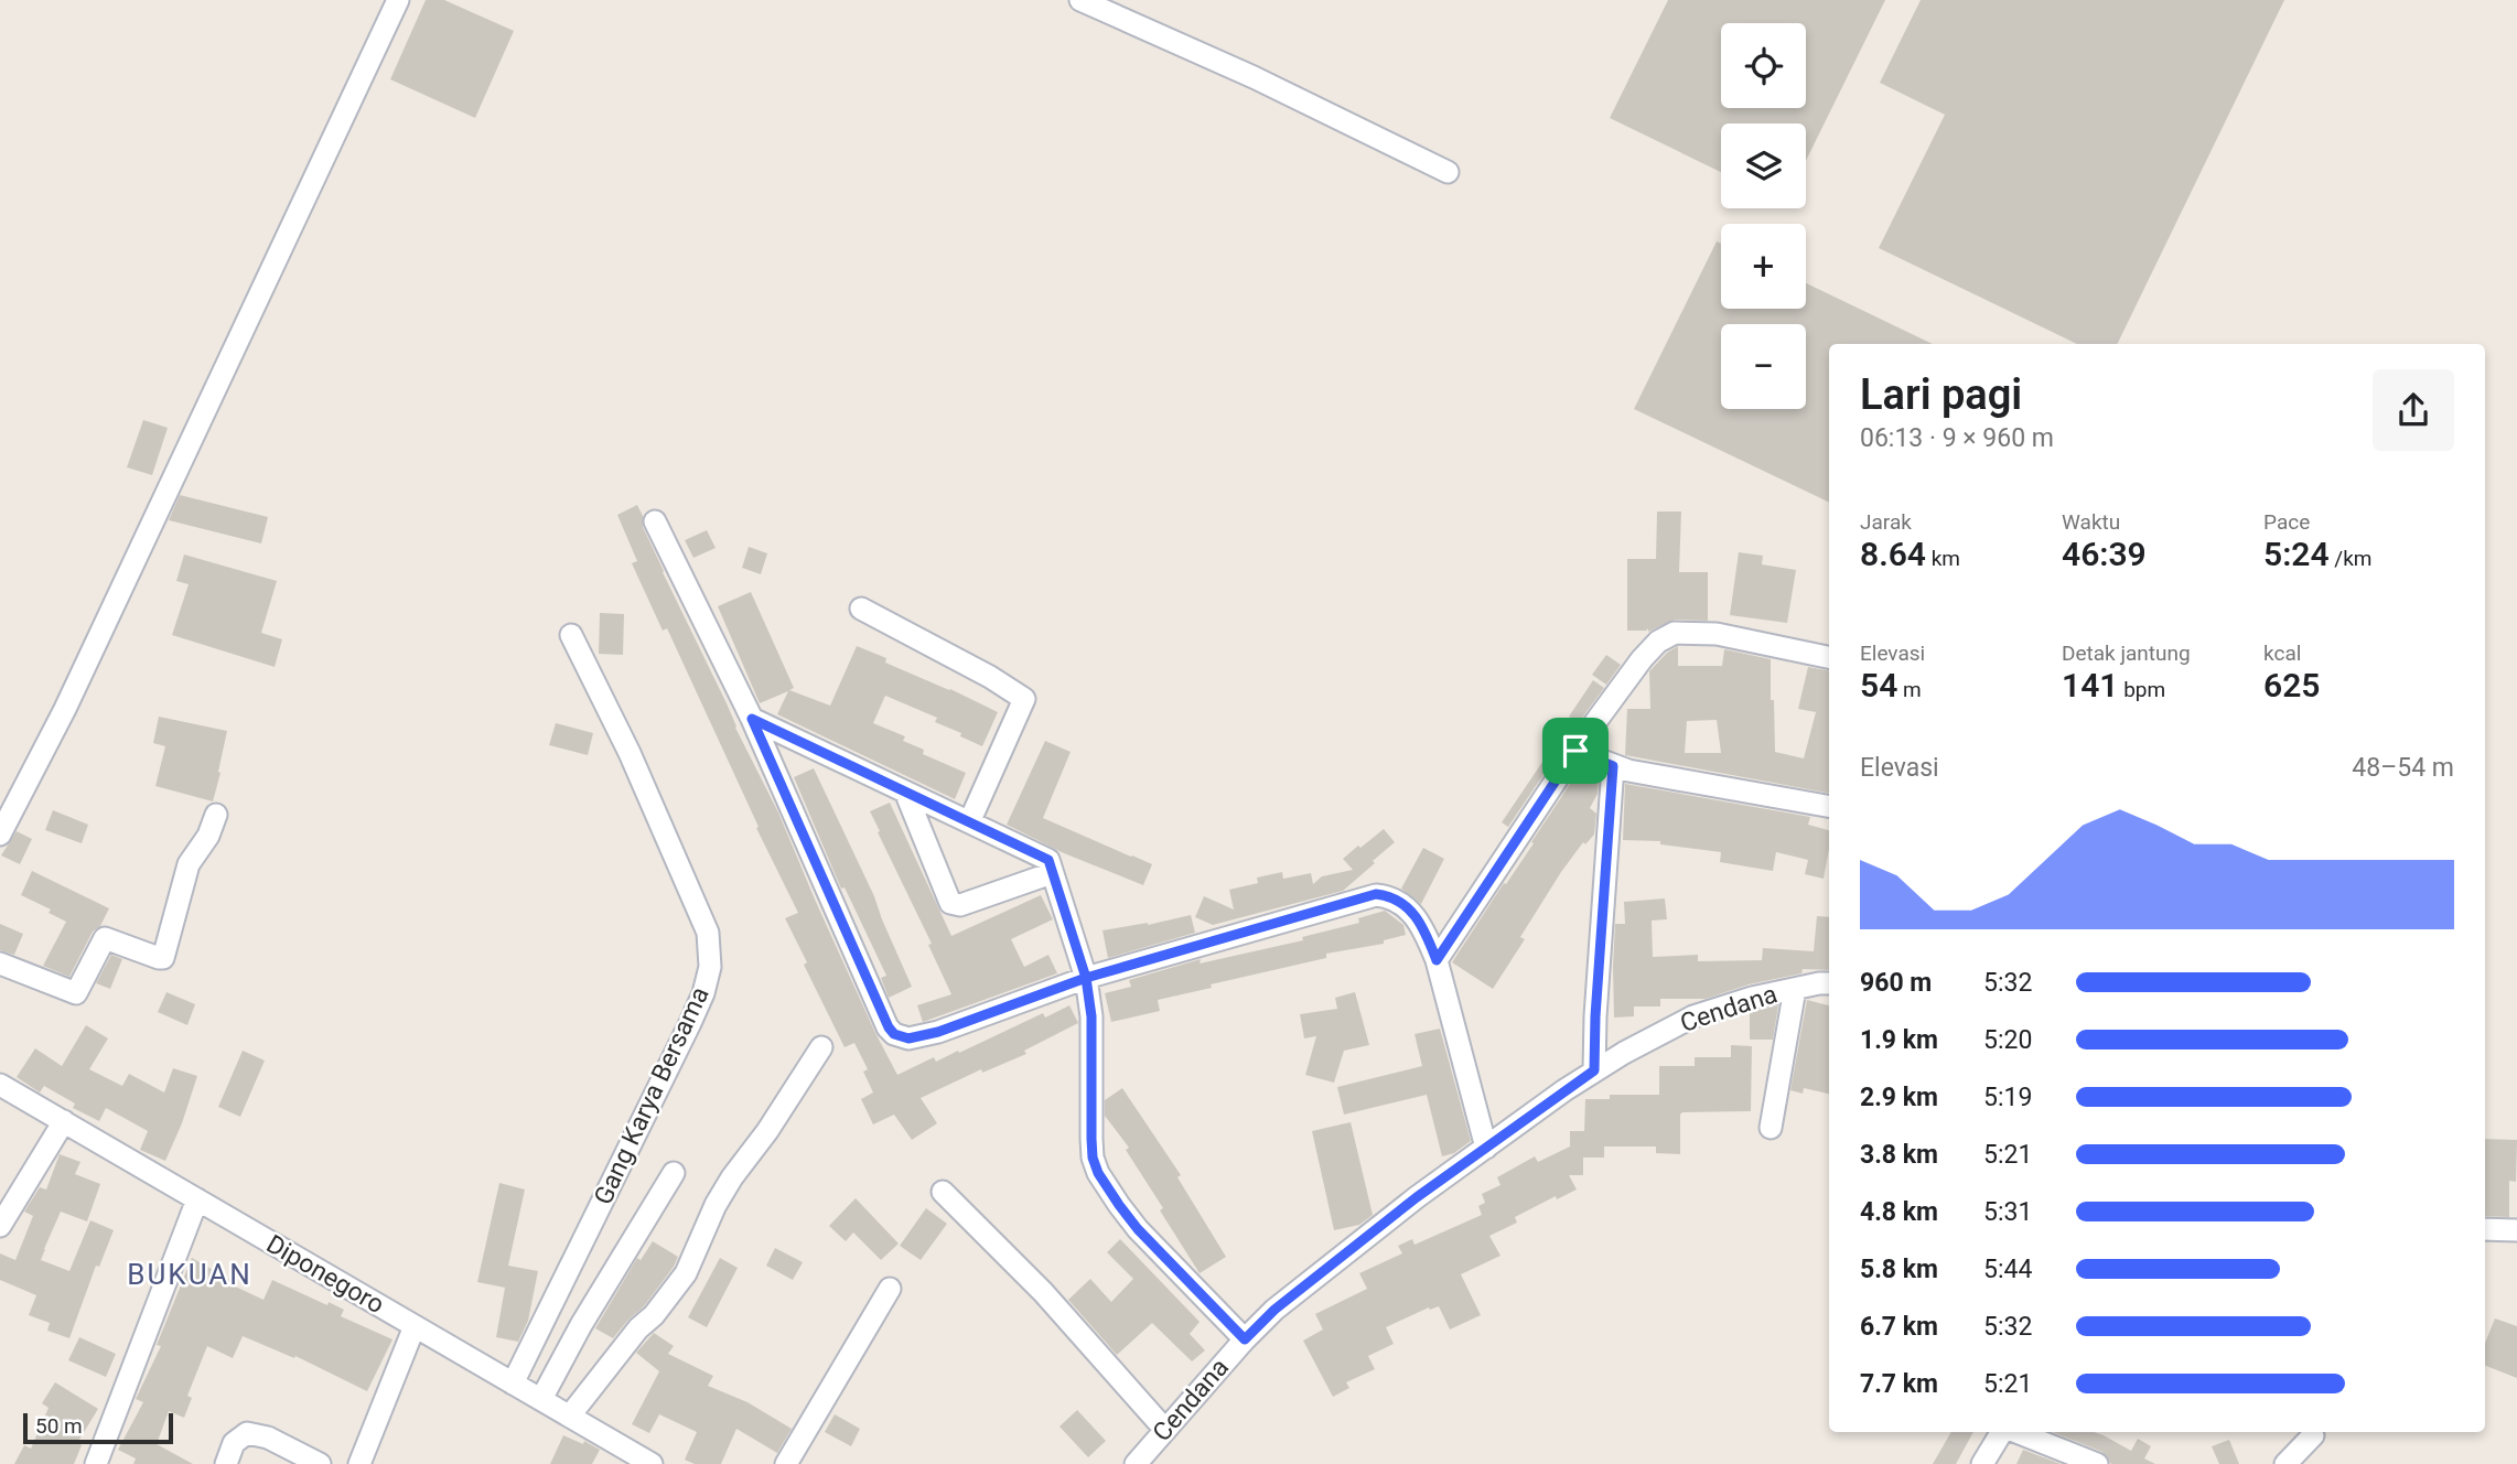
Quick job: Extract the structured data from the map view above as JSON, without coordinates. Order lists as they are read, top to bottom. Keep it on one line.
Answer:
{"streets":{"street":["Cendana","Gang Karya Bersama","Diponegoro"]},"crossings":[["Gang Karya Bersama","Diponegoro"]],"districts":["BUKUAN"],"scale_bar":"50 m","page":{"map_buttons":["+","−"],"heading":["Lari pagi","06:13 · 9 × 960 m"],"stats":[["Jarak","8.64 km"],["Waktu","46:39"],["Pace","5:24 /km"],["Elevasi","54 m"],["Detak jantung","141 bpm"],["kcal","625"]],"chart":["Elevasi","48–54 m"],"list":[{"name":"960 m","note":"5:32"},{"name":"1.9 km","note":"5:20"},{"name":"2.9 km","note":"5:19"},{"name":"3.8 km","note":"5:21"},{"name":"4.8 km","note":"5:31"},{"name":"5.8 km","note":"5:44"},{"name":"6.7 km","note":"5:32"},{"name":"7.7 km","note":"5:21"}],"scale":"50 m"}}
